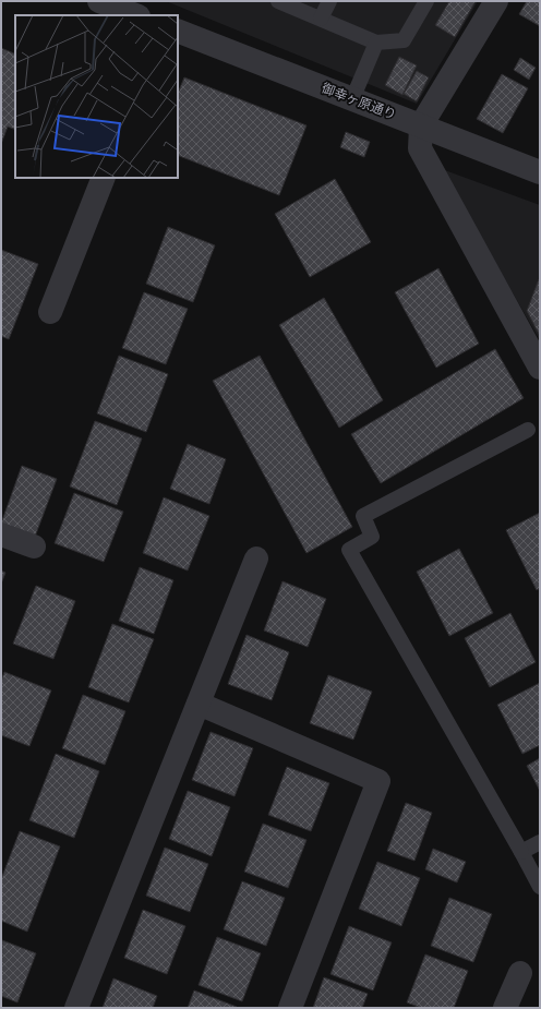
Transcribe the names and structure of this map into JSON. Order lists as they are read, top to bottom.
{
  "streets": {
    "street": ["御幸ヶ原通り"]
  }
}
